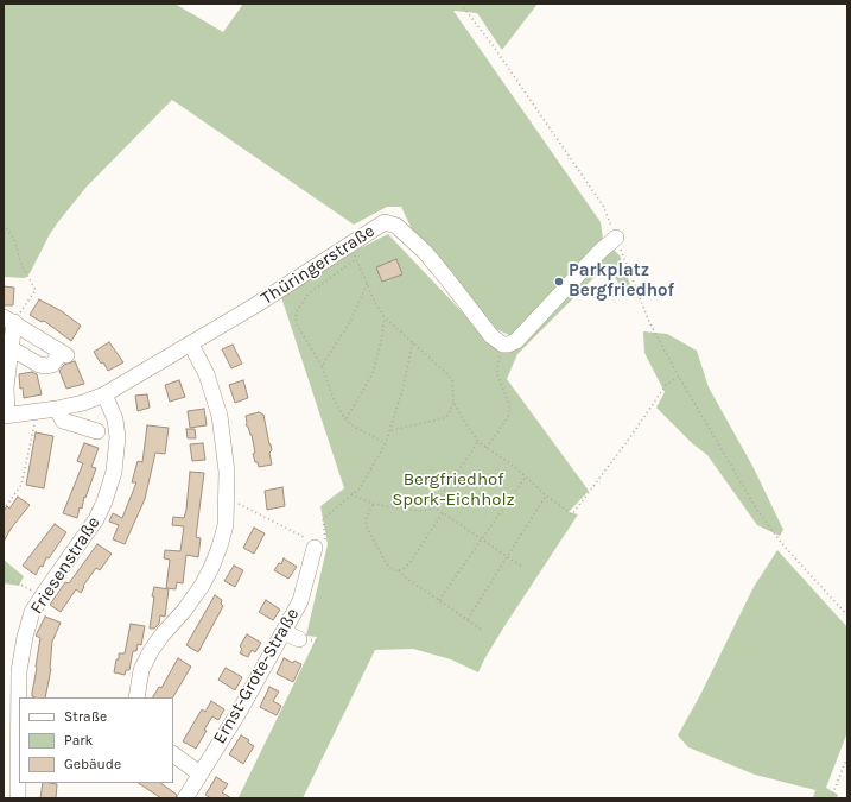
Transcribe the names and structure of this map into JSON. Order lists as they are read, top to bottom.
{
  "streets": {
    "street": ["Thüringerstraße", "Friesenstraße", "Ernst-Grote-Straße"]
  },
  "crossings": [
    ["Thüringerstraße", "Friesenstraße"]
  ],
  "parks": ["Bergfriedhof Spork-Eichholz"],
  "places": ["Parkplatz Bergfriedhof"],
  "legend": ["Straße", "Park", "Gebäude"]
}
